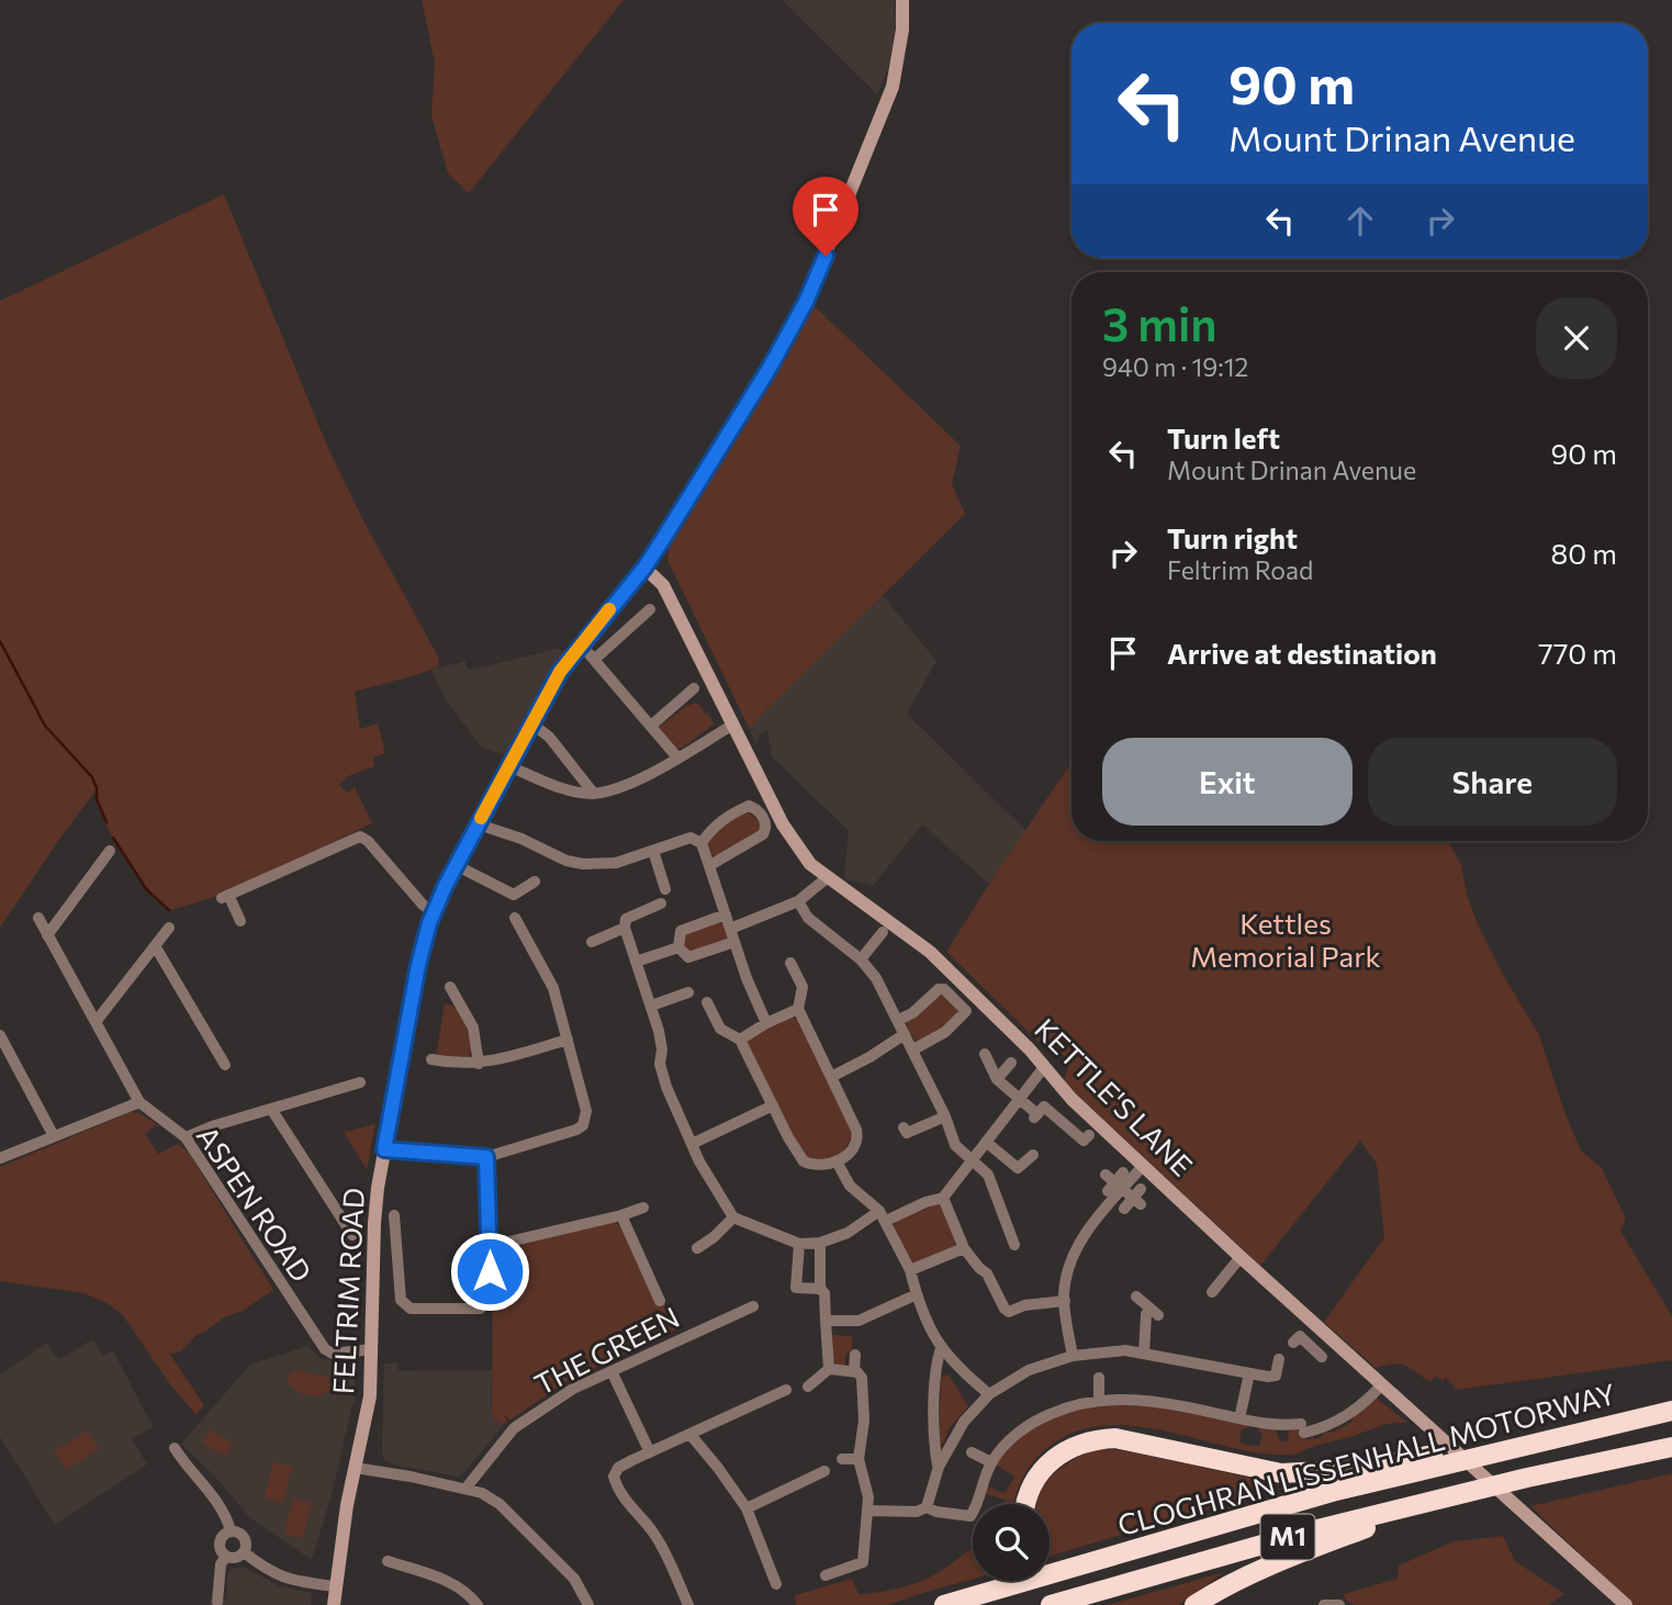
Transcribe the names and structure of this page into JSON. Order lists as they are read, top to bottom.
{
  "streets": {
    "highway": ["CLOGHRAN LISSENHALL MOTORWAY", "M1"],
    "street": [
      "KETTLE'S LANE",
      "ASPEN ROAD",
      "FELTRIM ROAD",
      "THE GREEN"
    ]
  },
  "crossings": [
    ["KETTLE'S LANE", "FELTRIM ROAD"],
    ["ASPEN ROAD", "FELTRIM ROAD"]
  ],
  "parks": ["Kettles Memorial Park"],
  "page": {
    "turn": ["90 m", "Mount Drinan Avenue"],
    "heading": ["3 min", "940 m · 19:12"],
    "list": [
      {
        "name": "Turn left",
        "note": "Mount Drinan Avenue",
        "value": "90 m"
      },
      {
        "name": "Turn right",
        "note": "Feltrim Road",
        "value": "80 m"
      },
      {
        "name": "Arrive at destination",
        "value": "770 m"
      }
    ],
    "buttons": ["Exit", "Share"]
  }
}
